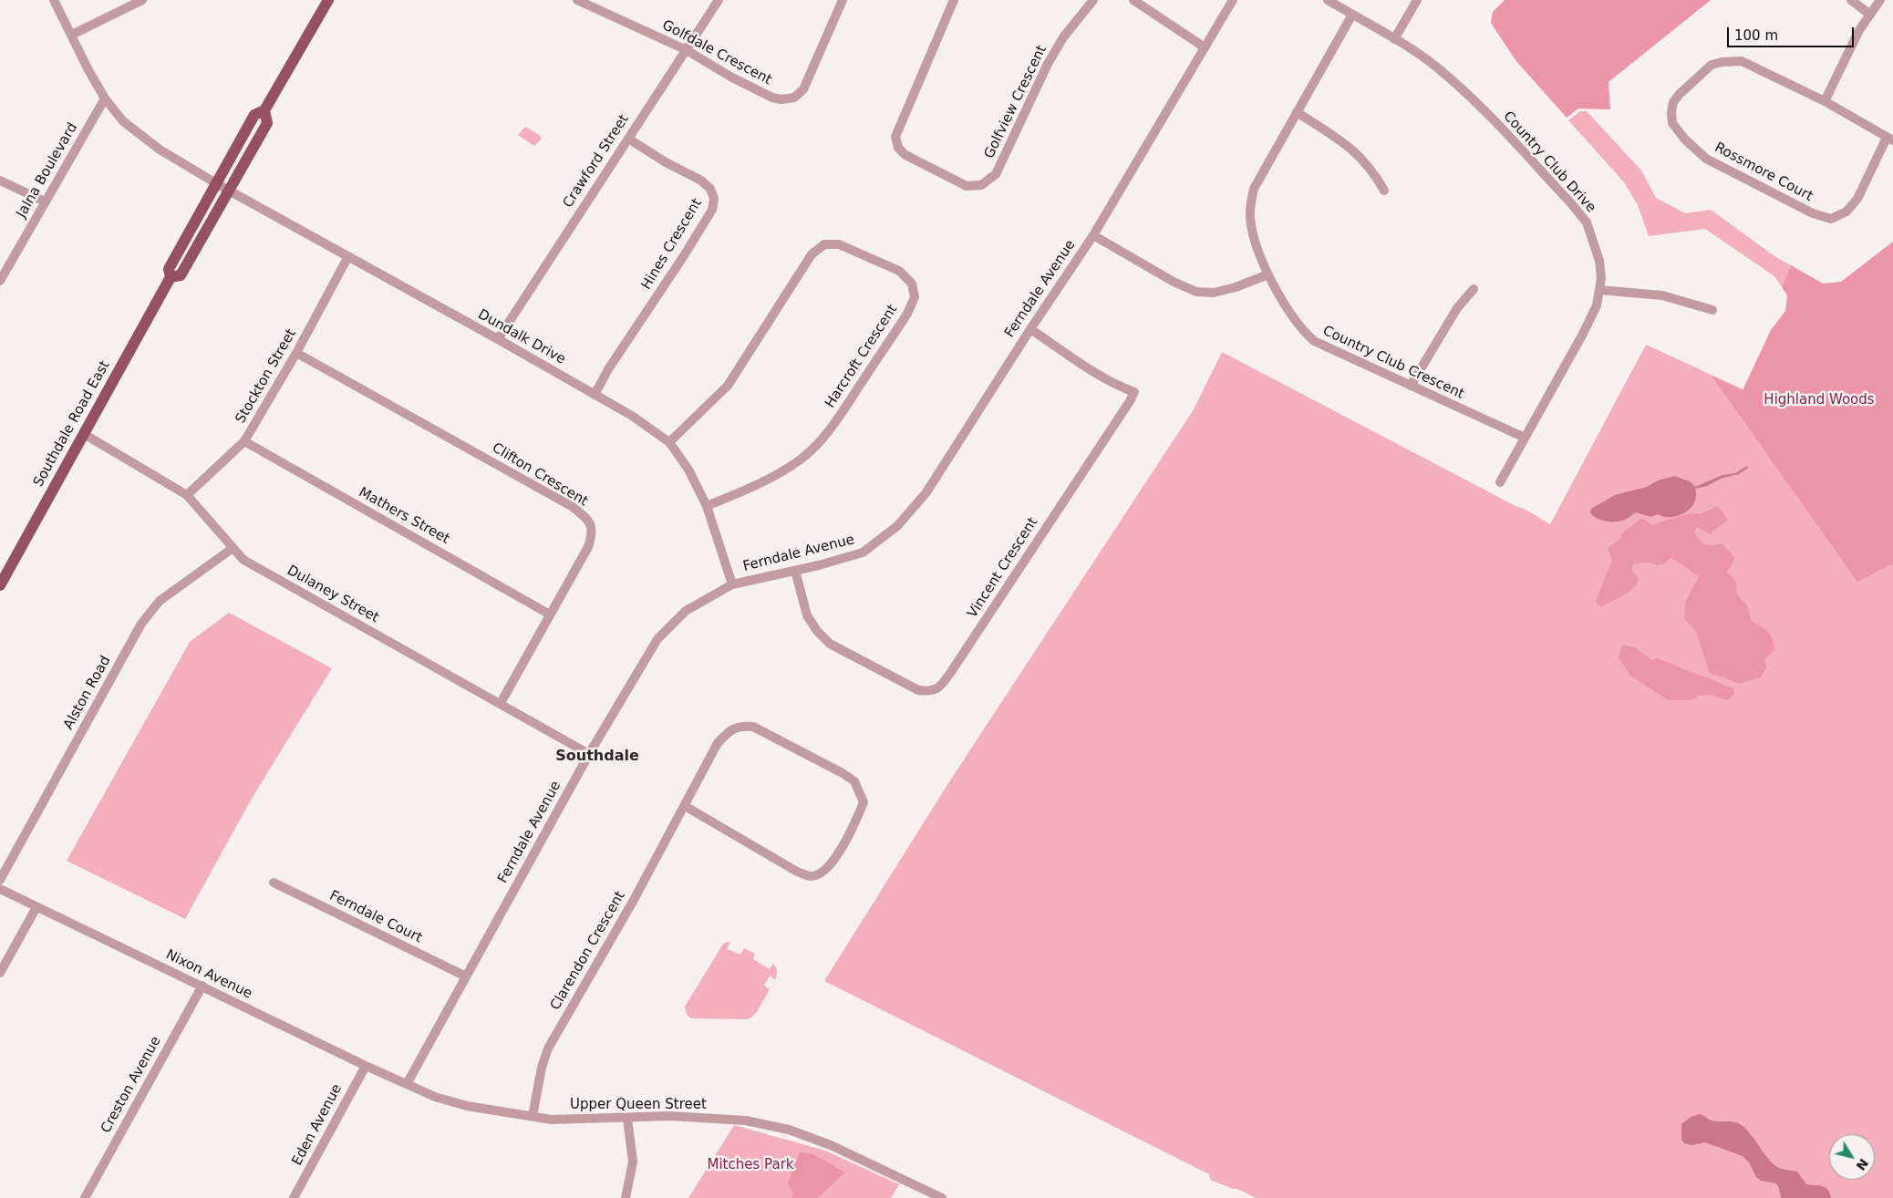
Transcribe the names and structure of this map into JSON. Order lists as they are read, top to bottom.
{
  "streets": {
    "main road": ["Southdale Road East"],
    "street": [
      "Golfdale Crescent",
      "Golfview Crescent",
      "Crawford Street",
      "Country Club Drive",
      "Jalna Boulevard",
      "Rossmore Court",
      "Hines Crescent",
      "Ferndale Avenue",
      "Dundalk Drive",
      "Harcroft Crescent",
      "Country Club Crescent",
      "Stockton Street",
      "Clifton Crescent",
      "Mathers Street",
      "Vincent Crescent",
      "Dulaney Street",
      "Alston Road",
      "Ferndale Court",
      "Clarendon Crescent",
      "Nixon Avenue",
      "Creston Avenue",
      "Upper Queen Street",
      "Eden Avenue"
    ]
  },
  "crossings": [
    ["Golfdale Crescent", "Crawford Street"],
    ["Crawford Street", "Hines Crescent"],
    ["Crawford Street", "Dundalk Drive"],
    ["Country Club Drive", "Country Club Crescent"],
    ["Hines Crescent", "Dundalk Drive"],
    ["Ferndale Avenue", "Dundalk Drive"],
    ["Ferndale Avenue", "Vincent Crescent"],
    ["Ferndale Avenue", "Dulaney Street"],
    ["Ferndale Avenue", "Ferndale Court"],
    ["Ferndale Avenue", "Nixon Avenue"],
    ["Ferndale Avenue", "Upper Queen Street"],
    ["Dundalk Drive", "Harcroft Crescent"],
    ["Dundalk Drive", "Stockton Street"],
    ["Dundalk Drive", "Southdale Road East"],
    ["Stockton Street", "Clifton Crescent"],
    ["Stockton Street", "Mathers Street"],
    ["Stockton Street", "Dulaney Street"],
    ["Southdale Road East", "Dulaney Street"],
    ["Clifton Crescent", "Mathers Street"],
    ["Clifton Crescent", "Dulaney Street"],
    ["Dulaney Street", "Alston Road"],
    ["Clarendon Crescent", "Upper Queen Street"],
    ["Nixon Avenue", "Creston Avenue"],
    ["Nixon Avenue", "Upper Queen Street"],
    ["Nixon Avenue", "Eden Avenue"]
  ],
  "districts": ["Southdale"],
  "parks": ["Highland Woods", "Mitches Park"],
  "scale_bar": "100 m",
  "north": "bottom right"
}
